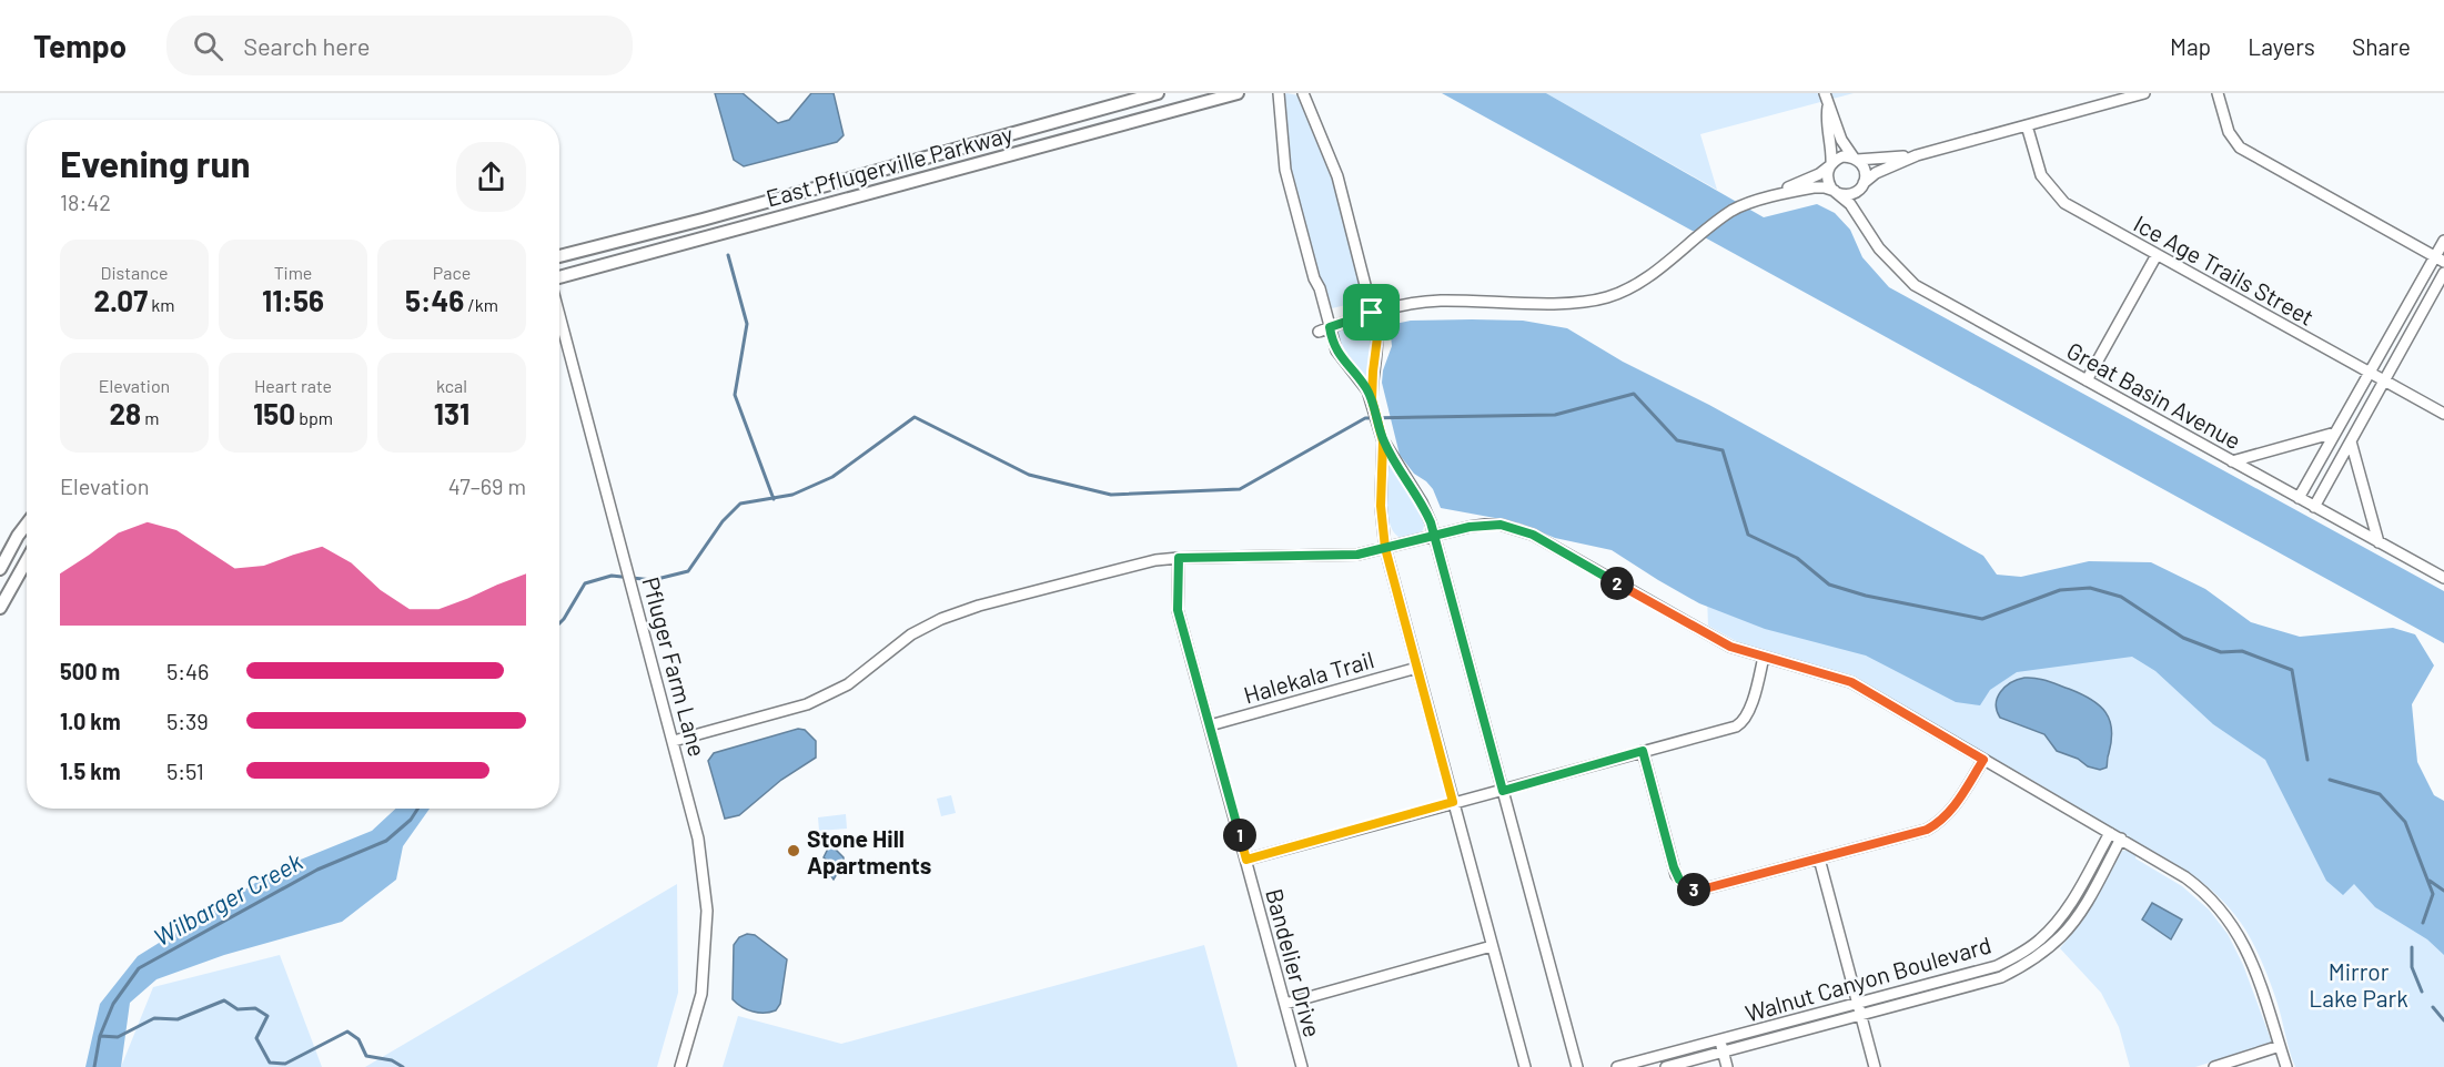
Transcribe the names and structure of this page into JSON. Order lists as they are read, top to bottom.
{
  "streets": {
    "main road": ["East Pflugerville Parkway"],
    "street": [
      "Ice Age Trails Street",
      "Great Basin Avenue",
      "Pfluger Farm Lane",
      "Halekala Trail",
      "Bandelier Drive",
      "Walnut Canyon Boulevard"
    ]
  },
  "crossings": [
    ["Halekala Trail", "Bandelier Drive"]
  ],
  "water": ["Wilbarger Creek"],
  "parks": ["Mirror Lake Park"],
  "places": ["Stone Hill Apartments"],
  "page": {
    "header": "Tempo",
    "search": "Search here",
    "nav": ["Map", "Layers", "Share"],
    "heading": ["Evening run", "18:42"],
    "stats": [
      ["Distance", "2.07 km"],
      ["Time", "11:56"],
      ["Pace", "5:46 /km"],
      ["Elevation", "28 m"],
      ["Heart rate", "150 bpm"],
      ["kcal", "131"]
    ],
    "chart": ["Elevation", "47–69 m"],
    "pins": ["2", "1", "3"],
    "list": [
      {
        "name": "500 m",
        "note": "5:46"
      },
      {
        "name": "1.0 km",
        "note": "5:39"
      },
      {
        "name": "1.5 km",
        "note": "5:51"
      }
    ]
  }
}
